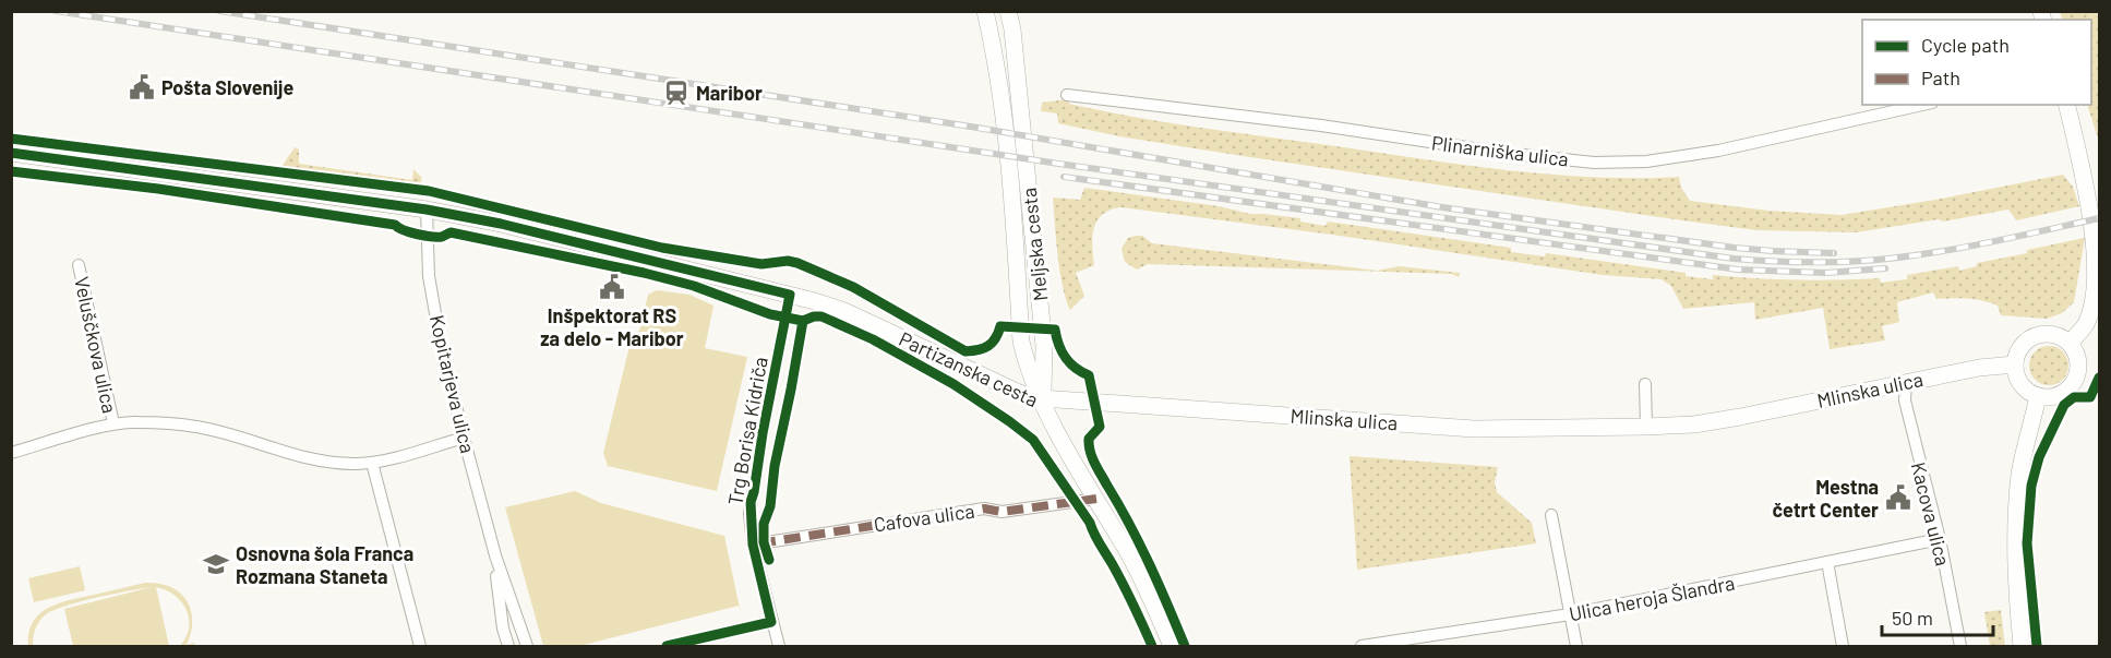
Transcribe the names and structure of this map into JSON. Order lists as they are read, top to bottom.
{
  "streets": {
    "street": [
      "Plinarniška ulica",
      "Meljska cesta",
      "Veluščkova ulica",
      "Partizanska cesta",
      "Kopitarjeva ulica",
      "Mlinska ulica",
      "Trg Borisa Kidriča",
      "Kacova ulica",
      "Cafova ulica",
      "Ulica heroja Šlandra"
    ]
  },
  "crossings": [
    ["Meljska cesta", "Partizanska cesta"],
    ["Meljska cesta", "Mlinska ulica"],
    ["Partizanska cesta", "Kopitarjeva ulica"],
    ["Partizanska cesta", "Mlinska ulica"],
    ["Partizanska cesta", "Trg Borisa Kidriča"],
    ["Partizanska cesta", "Cafova ulica"],
    ["Mlinska ulica", "Kacova ulica"],
    ["Trg Borisa Kidriča", "Cafova ulica"],
    ["Kacova ulica", "Ulica heroja Šlandra"]
  ],
  "places": {
    "public building": ["Pošta Slovenije", "Inšpektorat RS za delo - Maribor", "Mestna četrt Center"],
    "station": ["Maribor"],
    "school or university": ["Osnovna šola Franca Rozmana Staneta"]
  },
  "legend": ["Cycle path", "Path"],
  "scale_bar": "50 m"
}
